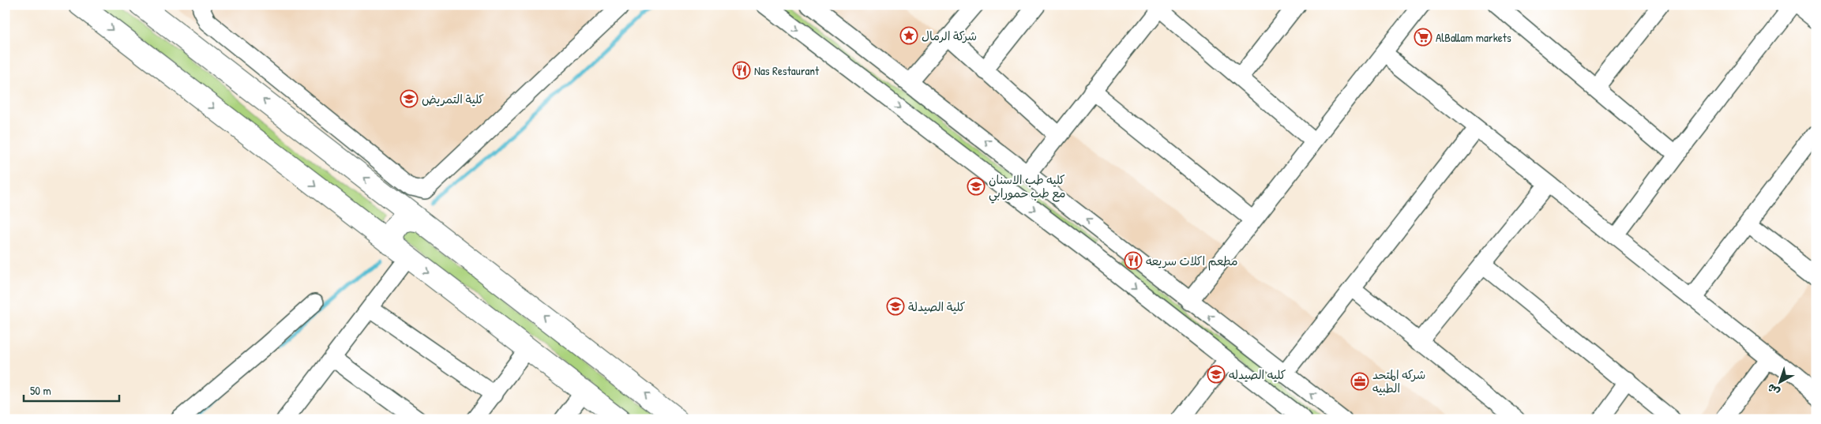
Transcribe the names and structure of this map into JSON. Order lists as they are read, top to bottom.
{
  "places": {
    "place": ["شركة الرمال"],
    "supermarket": ["AlBallam markets"],
    "restaurant": ["Nas Restaurant", "مطعم اكلات سريعه"],
    "school or university": [
      "كلية التمريض",
      "كليه طب الاسنان مع طب حمورابي",
      "كلية الصيدلة",
      "كليه الصيدله"
    ],
    "office": ["شركه المتحد الطبيه"]
  },
  "scale_bar": "50 m",
  "north": "bottom left"
}
